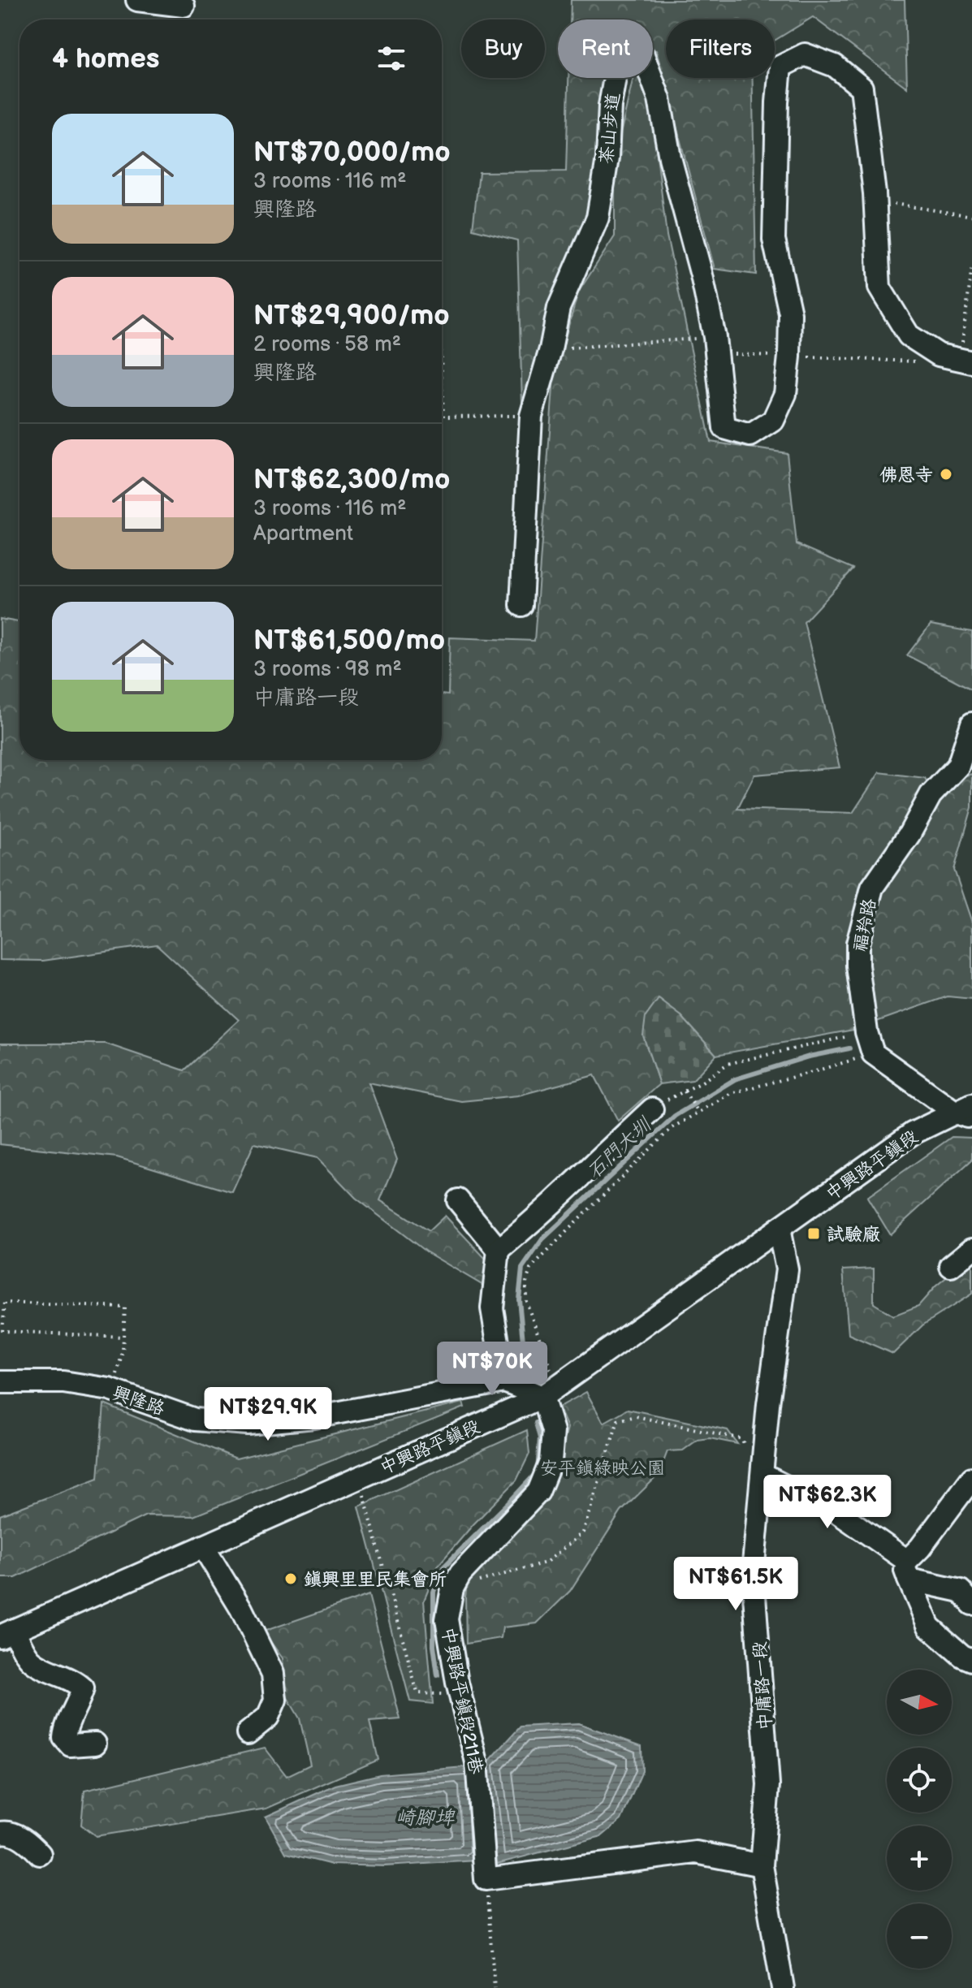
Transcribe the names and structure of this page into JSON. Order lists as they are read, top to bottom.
{
  "streets": {
    "street": [
      "茶山步道",
      "福羚路",
      "中興路平鎮段",
      "興隆路",
      "中庸路一段",
      "中興路平鎮段211巷"
    ]
  },
  "crossings": [
    ["中興路平鎮段", "中庸路一段"],
    ["中興路平鎮段", "中興路平鎮段211巷"]
  ],
  "water": ["石門大圳", "崎腳埤"],
  "parks": ["安平鎮綠映公園"],
  "places": {
    "other": ["佛恩寺", "鎮興里里民集會所"],
    "transit": ["試驗廠"]
  },
  "north": "right",
  "page": {
    "chip": ["Buy", "Rent", "Filters"],
    "heading": "4 homes",
    "list": [
      {
        "name": "NT$70,000/mo",
        "note": "3 rooms · 116 m² · 興隆路"
      },
      {
        "name": "NT$29,900/mo",
        "note": "2 rooms · 58 m² · 興隆路"
      },
      {
        "name": "NT$62,300/mo",
        "note": "3 rooms · 116 m² · Apartment"
      },
      {
        "name": "NT$61,500/mo",
        "note": "3 rooms · 98 m² · 中庸路一段"
      }
    ],
    "price": [
      "NT$70K",
      "NT$29.9K",
      "NT$62.3K",
      "NT$61.5K"
    ],
    "map_buttons": ["+", "−"]
  }
}
